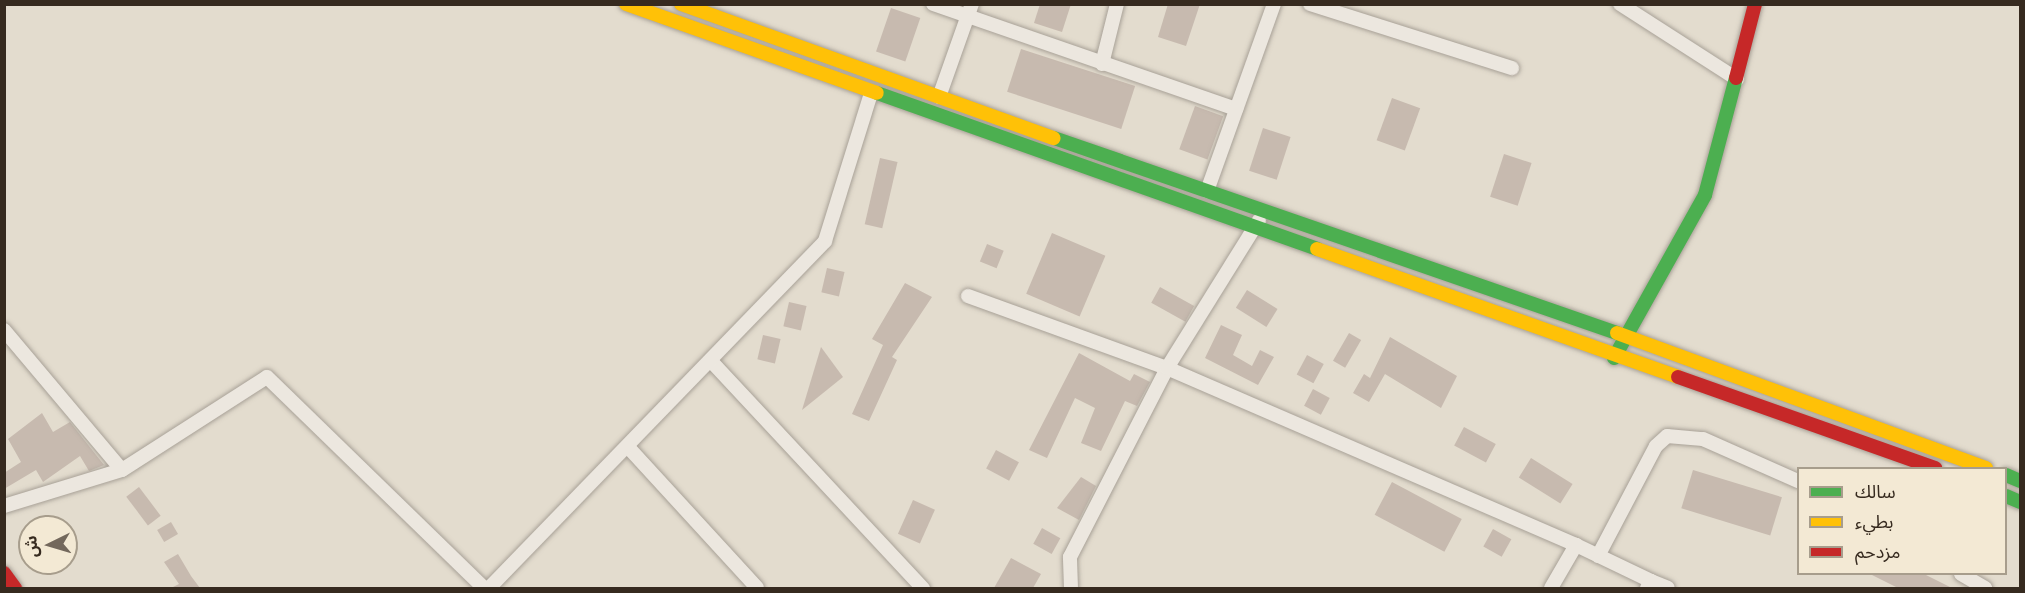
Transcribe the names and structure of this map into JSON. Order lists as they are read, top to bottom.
{
  "legend": ["سالك", "بطيء", "مزدحم"],
  "north": "left"
}
